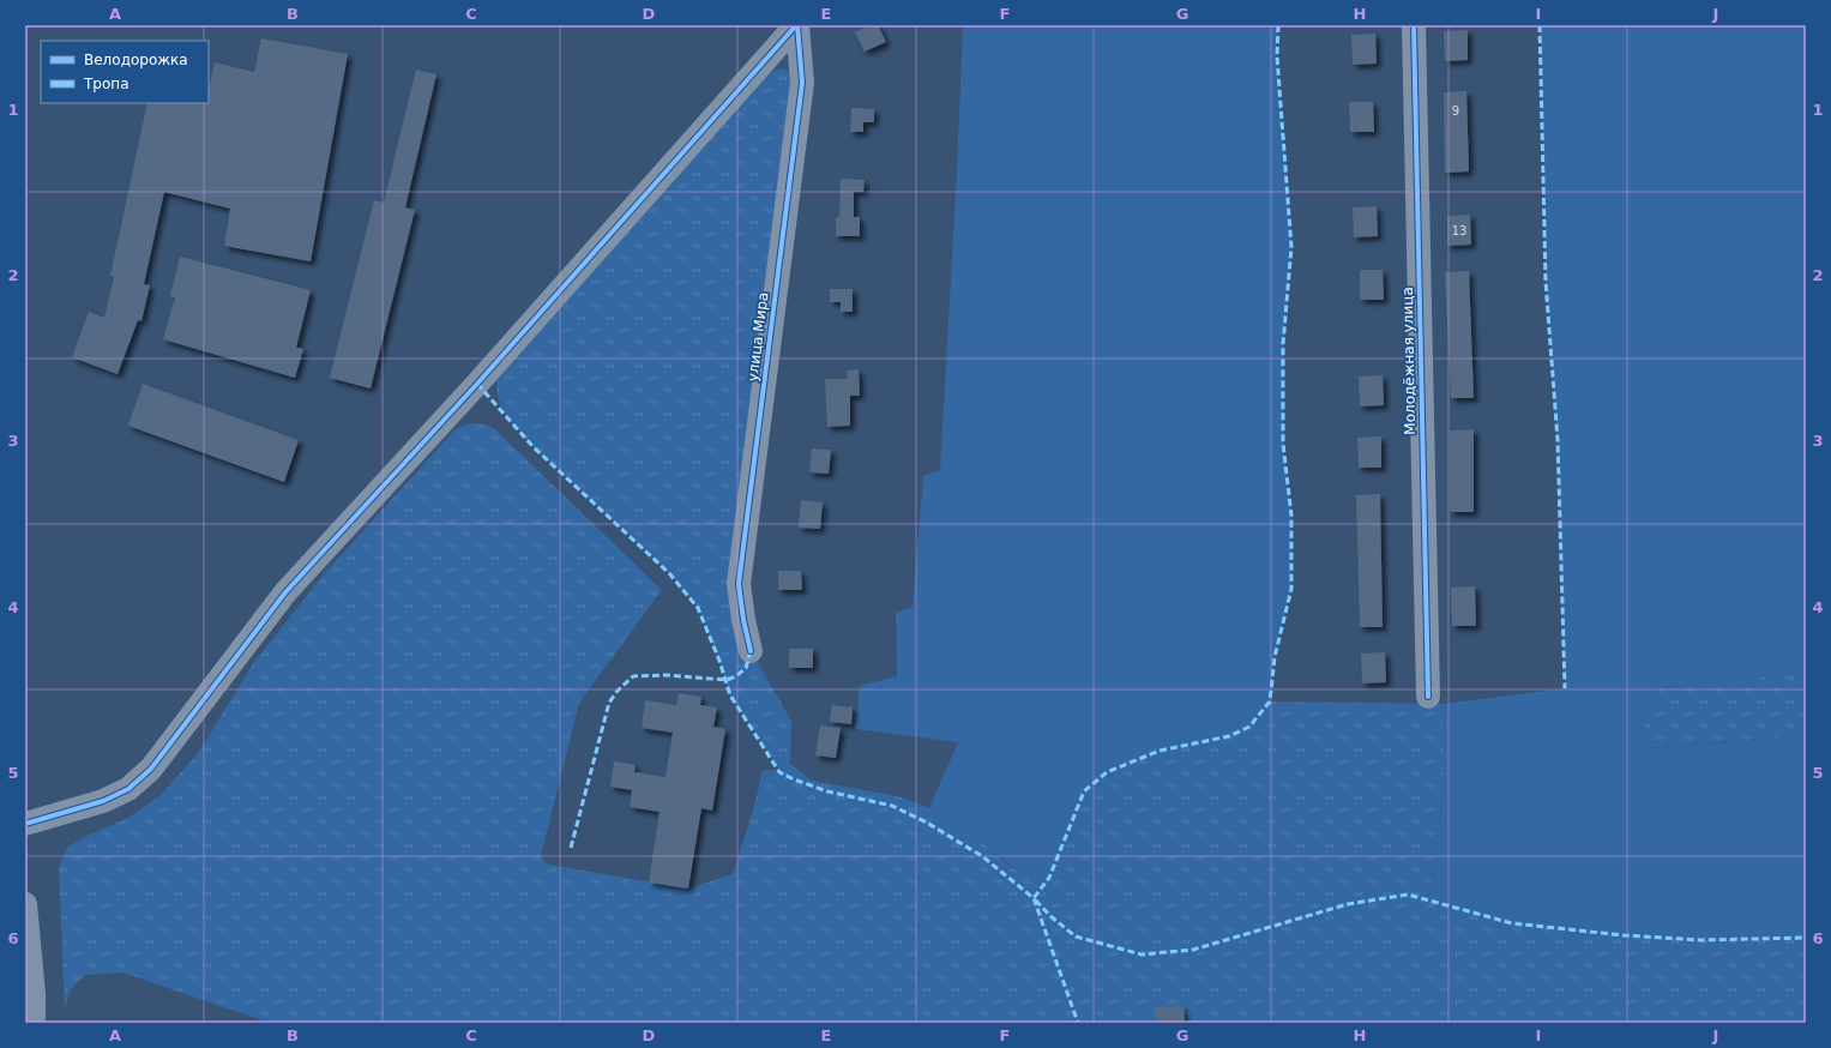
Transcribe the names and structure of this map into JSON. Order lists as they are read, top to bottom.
{
  "streets": {
    "street": ["улица Мира", "Молодёжная улица"]
  },
  "house_numbers": ["9", "13"],
  "legend": ["Велодорожка", "Тропа"],
  "grid": {
    "columns": [
      "A",
      "B",
      "C",
      "D",
      "E",
      "F",
      "G",
      "H",
      "I",
      "J"
    ],
    "rows": [
      "1",
      "2",
      "3",
      "4",
      "5",
      "6"
    ]
  }
}
